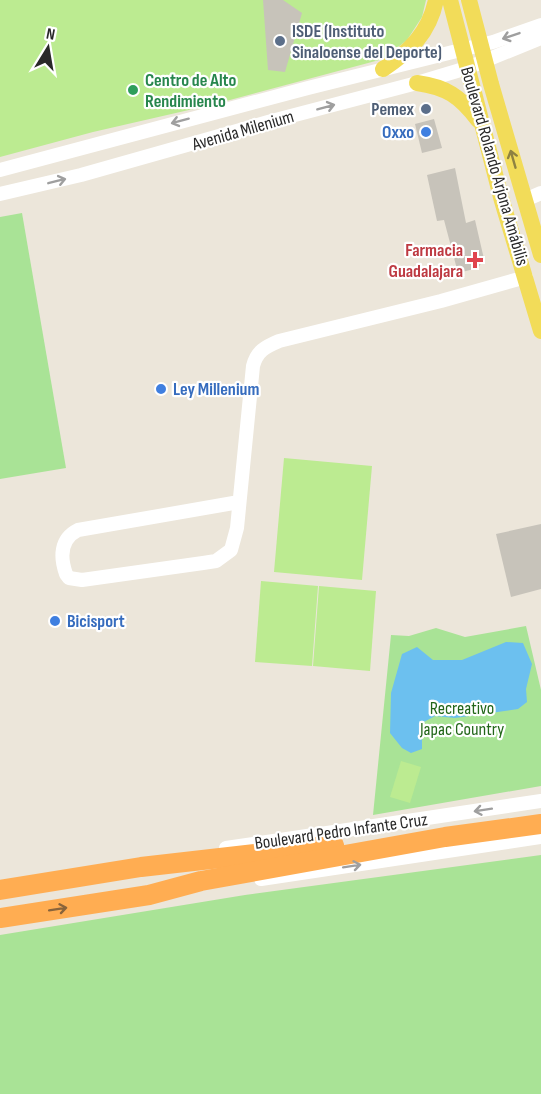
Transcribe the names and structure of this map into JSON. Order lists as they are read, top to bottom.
{
  "streets": {
    "highway": ["Boulevard Pedro Infante Cruz"],
    "main road": ["Boulevard Rolando Arjona Amábilis"],
    "street": ["Avenida Milenium"]
  },
  "crossings": [
    ["Avenida Milenium", "Boulevard Rolando Arjona Amábilis"]
  ],
  "parks": ["Recreativo Japac Country"],
  "places": {
    "other": [
      "ISDE (Instituto Sinaloense del Deporte)",
      "Centro de Alto Rendimiento",
      "Pemex",
      "Oxxo",
      "Ley Millenium",
      "Bicisport"
    ],
    "health": ["Farmacia Guadalajara"]
  },
  "north": "top"
}
